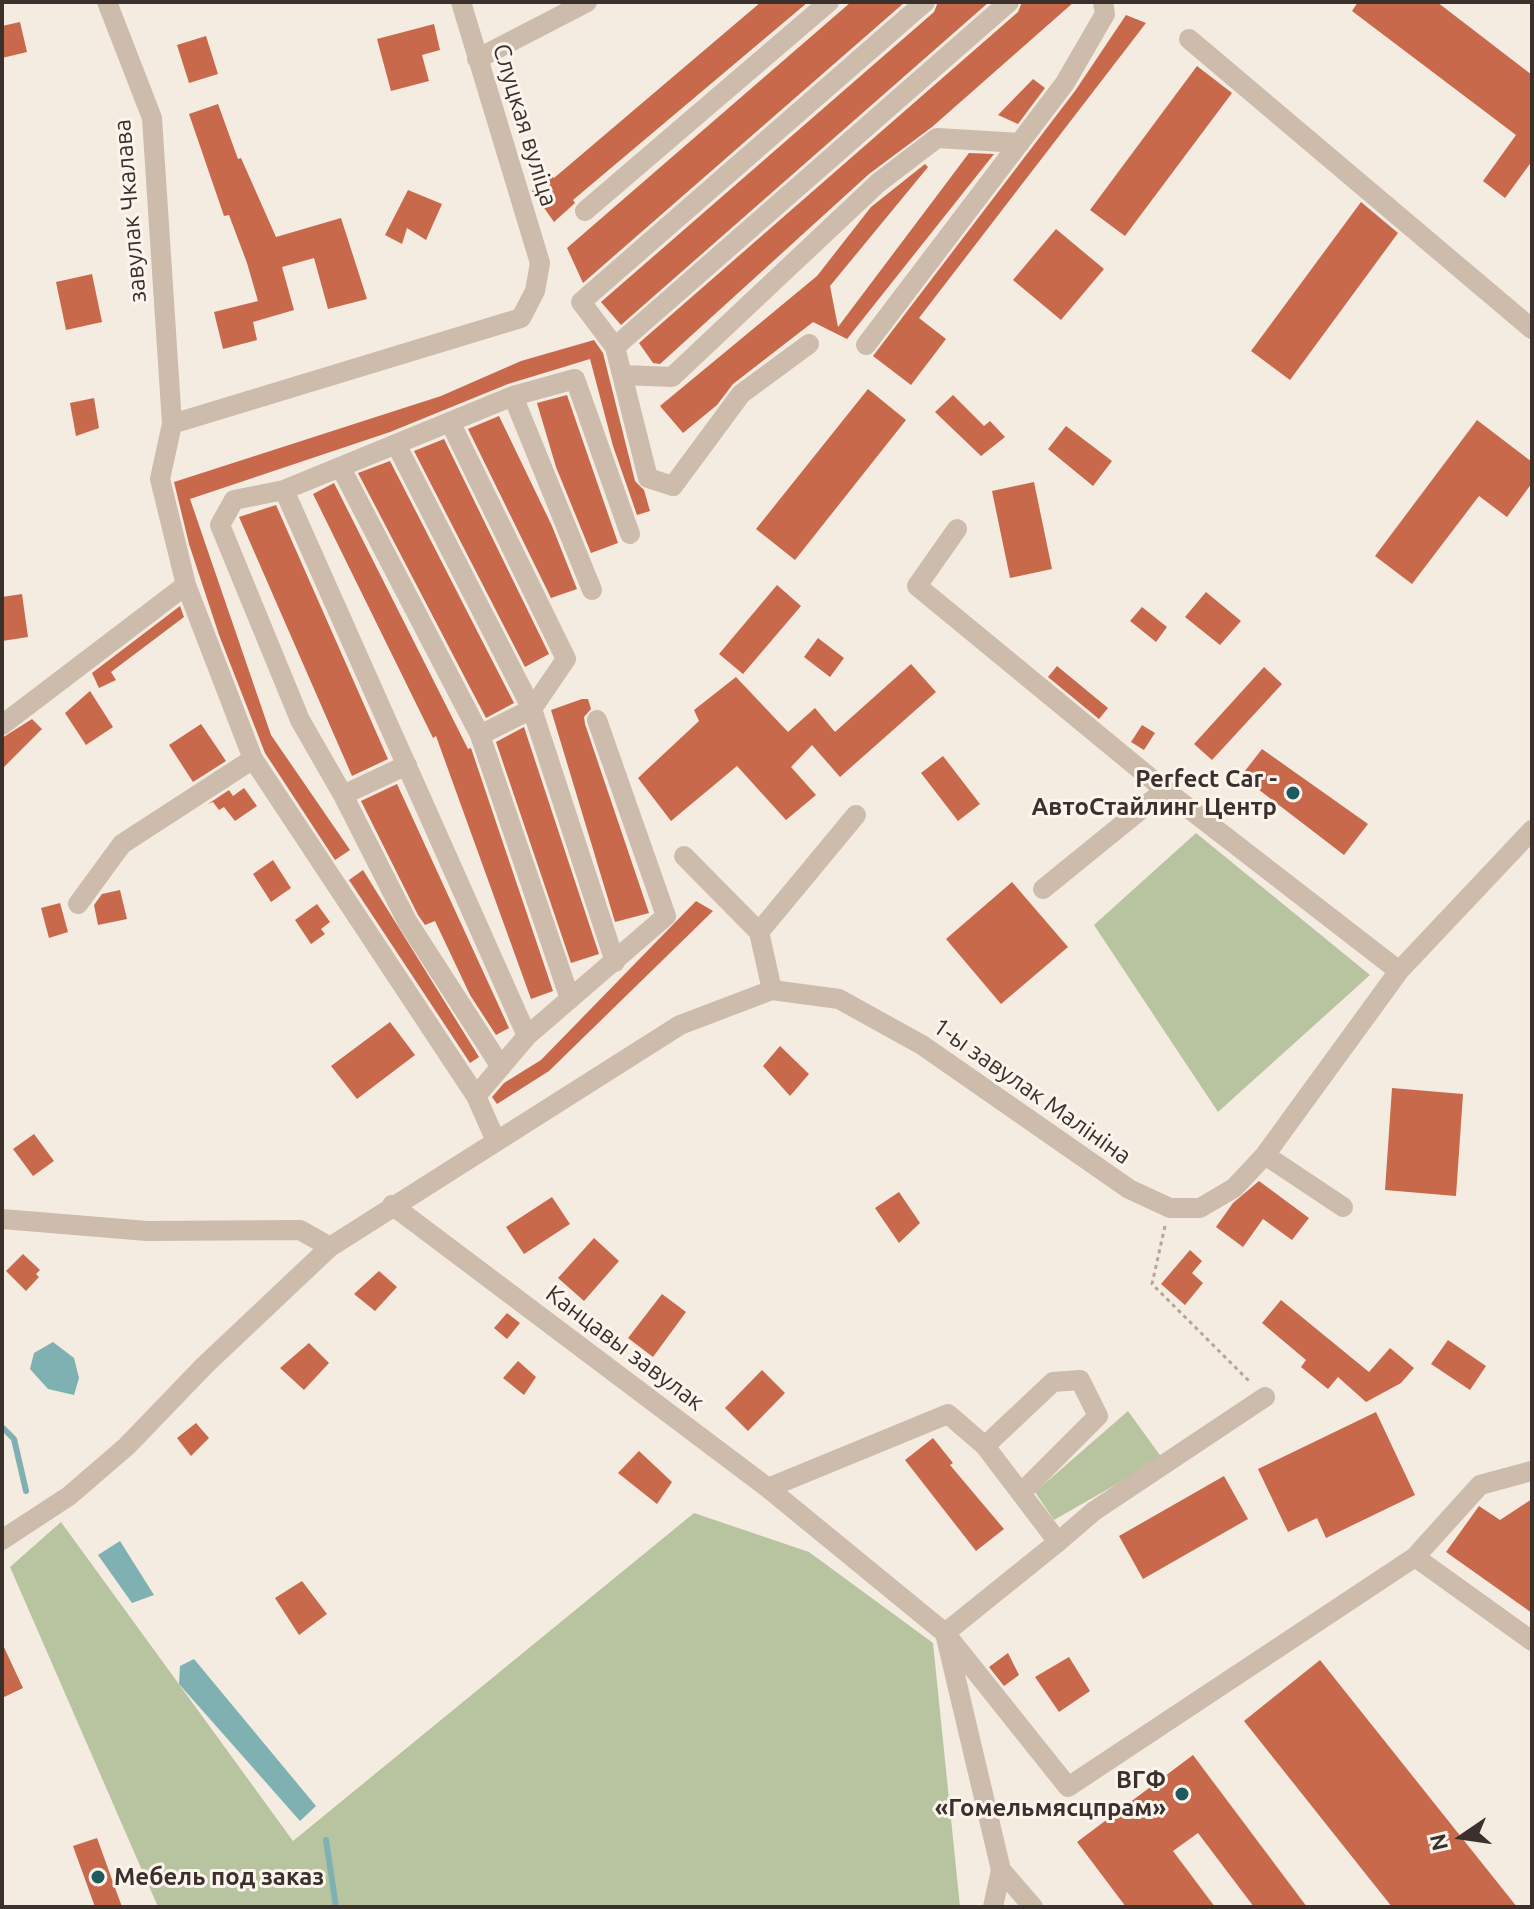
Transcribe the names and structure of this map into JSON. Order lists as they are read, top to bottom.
{
  "streets": {
    "street": [
      "Слуцкая вуліца",
      "завулак Чкалава",
      "1-ы завулак Малініна",
      "Канцавы завулак"
    ]
  },
  "crossings": [
    ["Слуцкая вуліца", "завулак Чкалава"],
    ["завулак Чкалава", "1-ы завулак Малініна"],
    ["1-ы завулак Малініна", "Канцавы завулак"]
  ],
  "places": ["Perfect Car - АвтоСтайлинг Центр", "ВГФ «Гомельмясцпрам»", "Мебель под заказ"],
  "north": "left"
}
